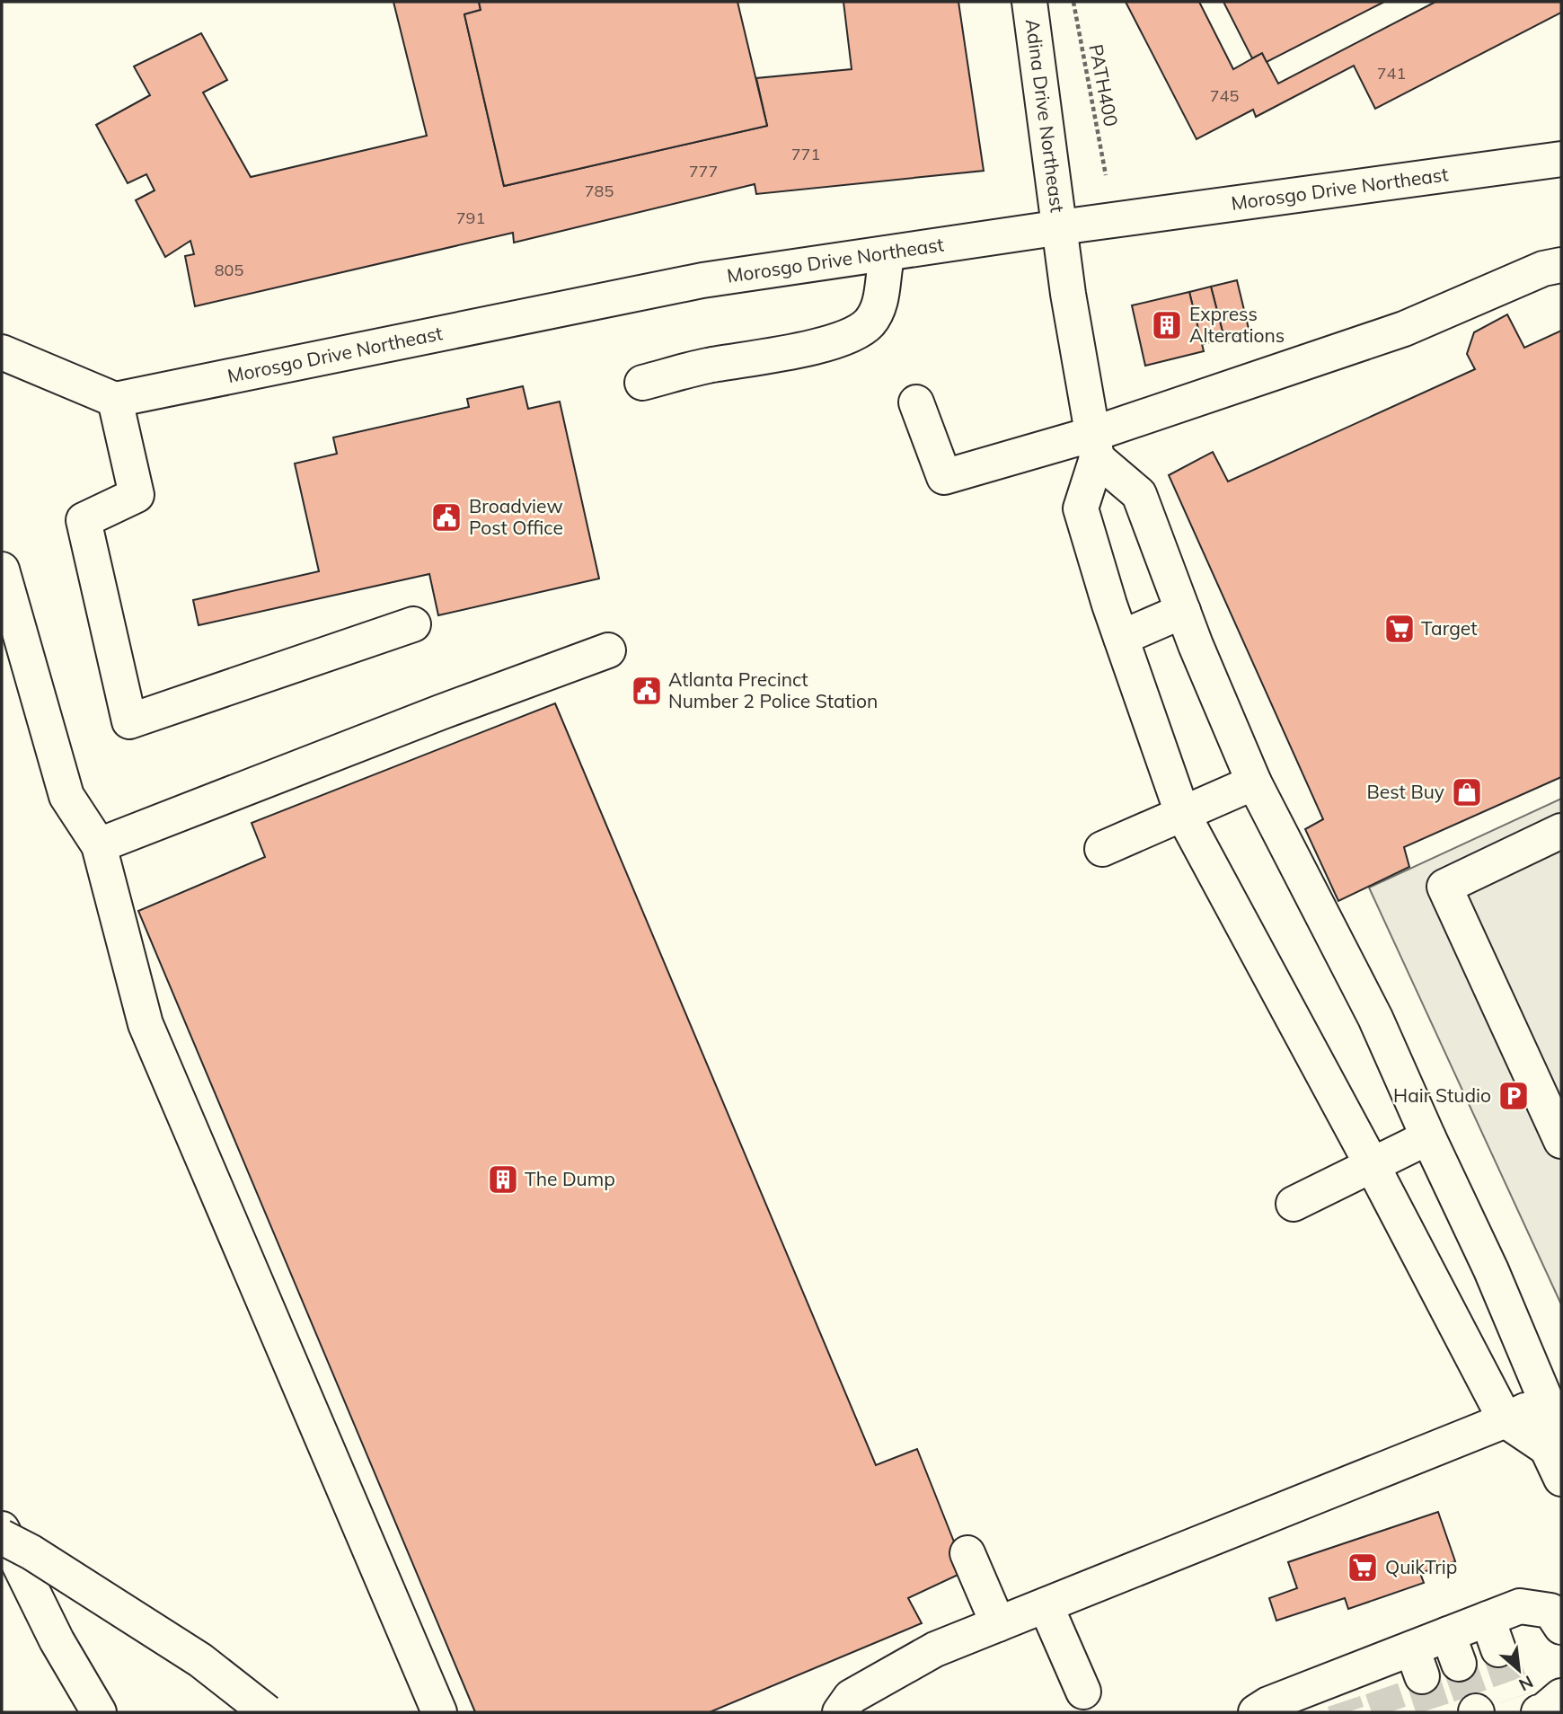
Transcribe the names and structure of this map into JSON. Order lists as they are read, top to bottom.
{
  "streets": {
    "main road": ["Adina Drive Northeast", "Morosgo Drive Northeast"],
    "path": ["PATH400"]
  },
  "crossings": [
    ["Adina Drive Northeast", "Morosgo Drive Northeast"]
  ],
  "places": {
    "building": ["Express Alterations", "The Dump"],
    "public building": ["Broadview Post Office", "Atlanta Precinct Number 2 Police Station"],
    "supermarket": ["Target", "QuikTrip"],
    "shop": ["Best Buy"],
    "parking": ["Hair Studio"]
  },
  "house_numbers": [
    "741",
    "745",
    "771",
    "777",
    "785",
    "791",
    "805"
  ],
  "north": "bottom right"
}
